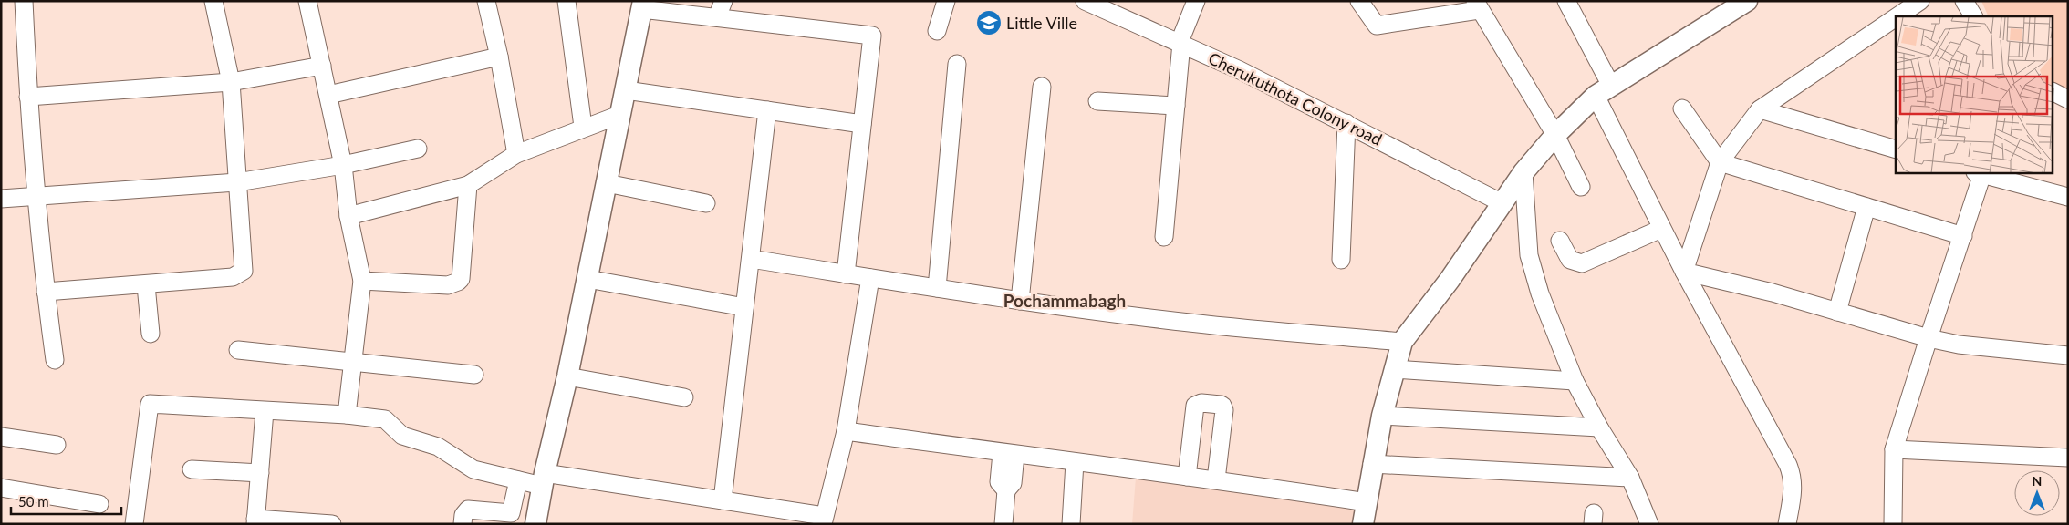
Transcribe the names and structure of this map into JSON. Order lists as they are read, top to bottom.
{
  "streets": {
    "street": ["Cherukuthota Colony road"]
  },
  "districts": ["Pochammabagh"],
  "places": {
    "school or university": ["Little Ville"]
  },
  "scale_bar": "50 m",
  "north": "top"
}
